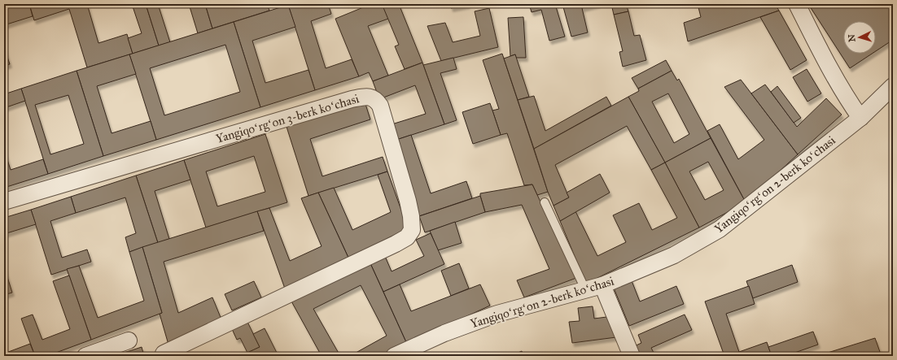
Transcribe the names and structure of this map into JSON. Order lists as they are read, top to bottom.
{
  "streets": {
    "street": ["Yangiqoʻrgʻon 3-berk koʻchasi", "Yangiqoʻrgʻon 2-berk koʻchasi"]
  },
  "north": "left"
}
